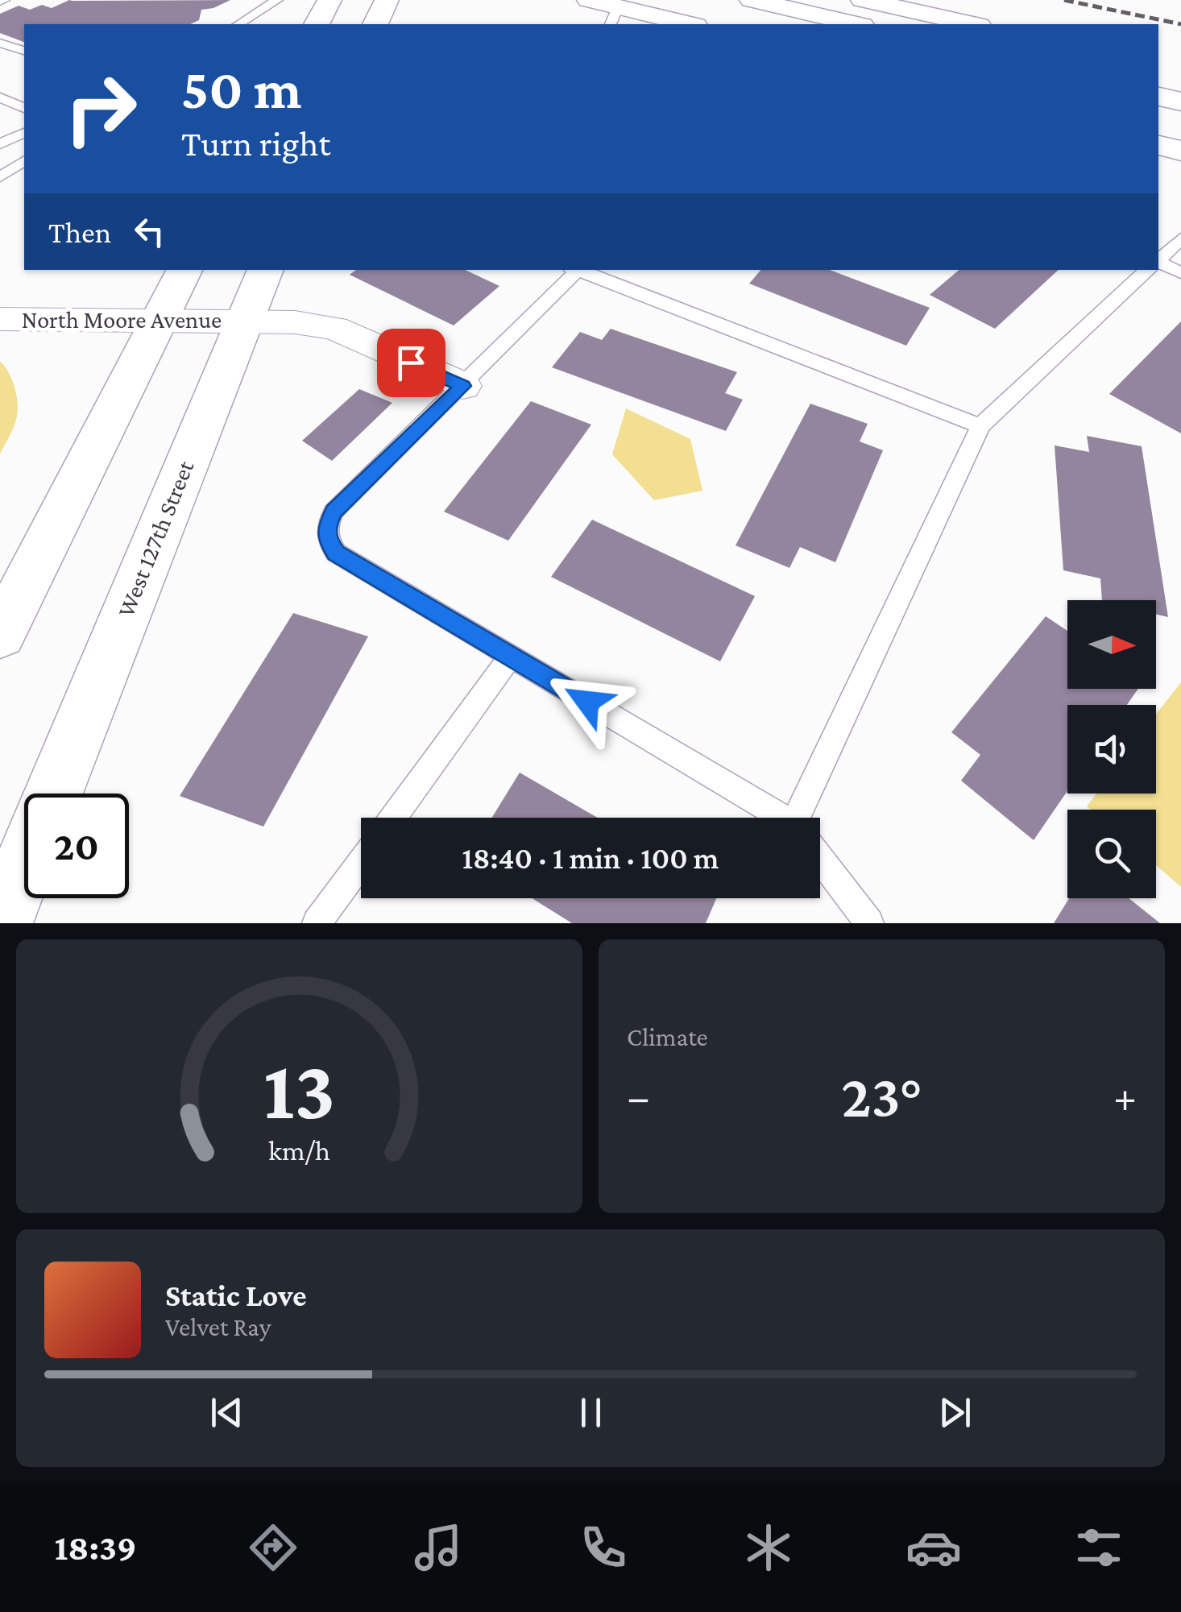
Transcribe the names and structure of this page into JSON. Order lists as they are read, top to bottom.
{
  "streets": {
    "main road": ["West 127th Street"],
    "street": ["North Moore Avenue"]
  },
  "crossings": [
    ["North Moore Avenue", "West 127th Street"]
  ],
  "north": "right",
  "page": {
    "turn": ["50 m", "Turn right"],
    "then": "Then",
    "limit": "20",
    "trip": "18:40 · 1 min · 100 m",
    "tile": "Climate",
    "heat": ["−", "23°", "+"],
    "song": ["Static Love", "Velvet Ray"],
    "tabs": "18:39",
    "gauge": ["13", "km/h"]
  }
}
